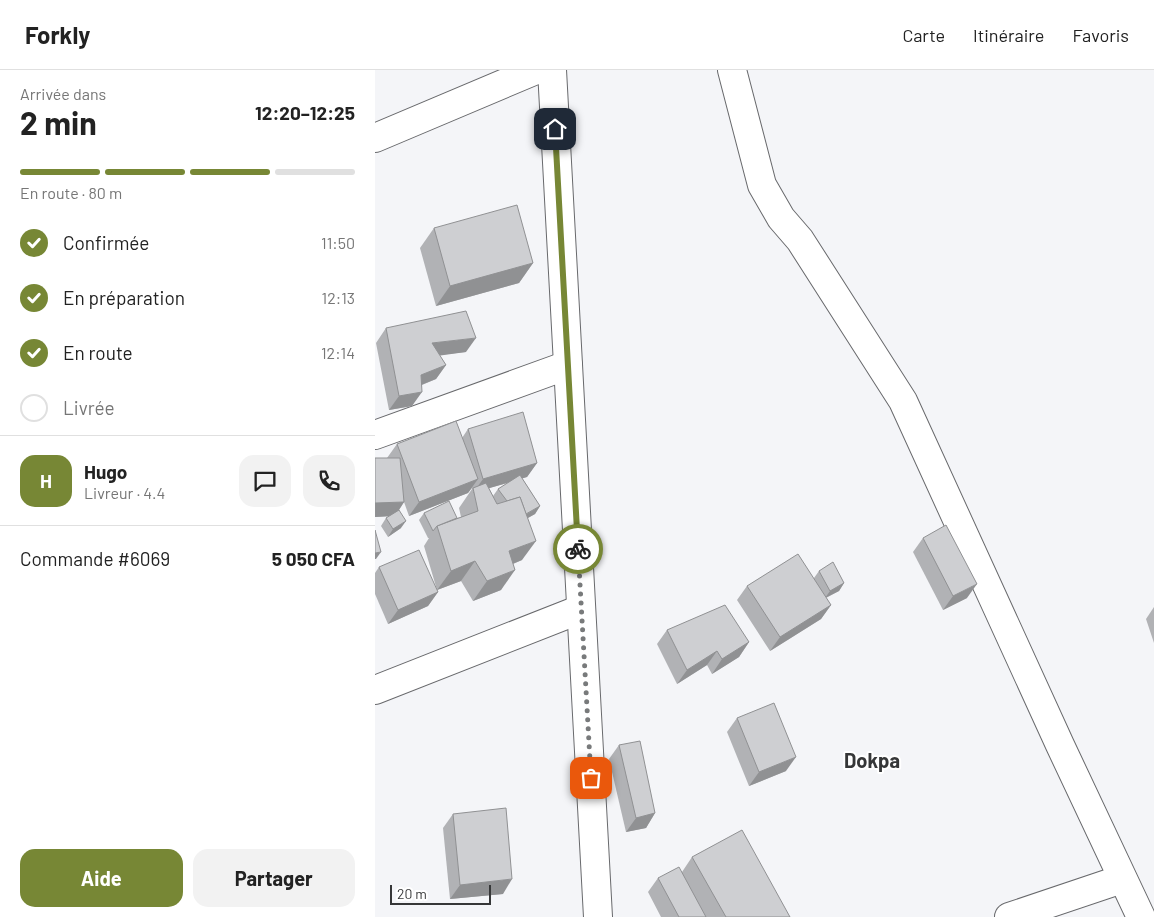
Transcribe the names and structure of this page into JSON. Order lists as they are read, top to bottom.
{
  "districts": ["Dokpa"],
  "scale_bar": "20 m",
  "page": {
    "header": "Forkly",
    "nav": ["Carte", "Itinéraire", "Favoris"],
    "heading": ["2 min", "Arrivée dans", "12:20–12:25"],
    "panel": [
      "Hugo",
      "Livreur · 4.4",
      "Commande #6069",
      "5 050 CFA"
    ],
    "bar": "En route · 80 m",
    "list": [
      ["Confirmée", "11:50"],
      ["En préparation", "12:13"],
      ["En route", "12:14"],
      "Livrée"
    ],
    "round": "H",
    "buttons": ["Aide", "Partager"],
    "scale": "20 m"
  }
}
